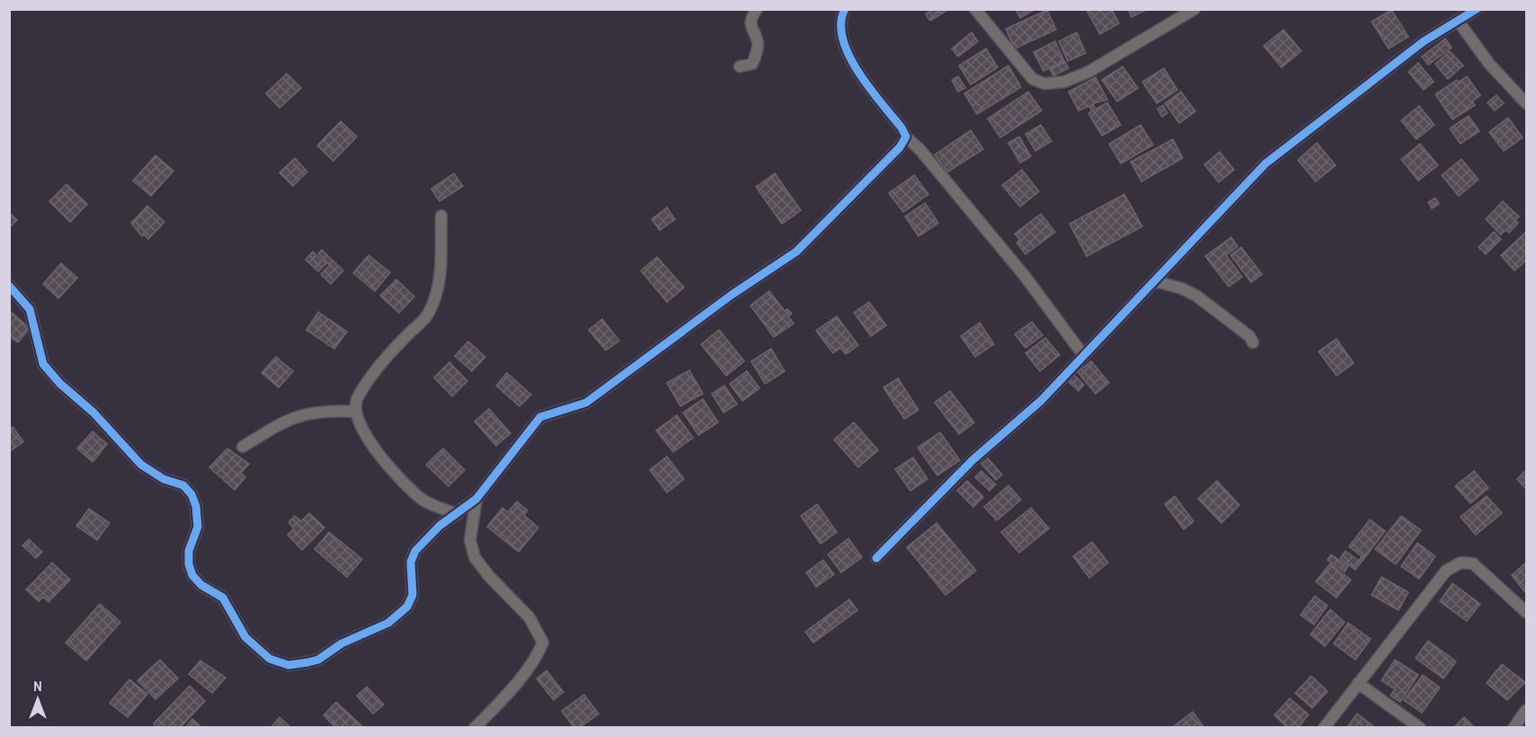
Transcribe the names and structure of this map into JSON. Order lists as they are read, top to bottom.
{
  "north": "top"
}
